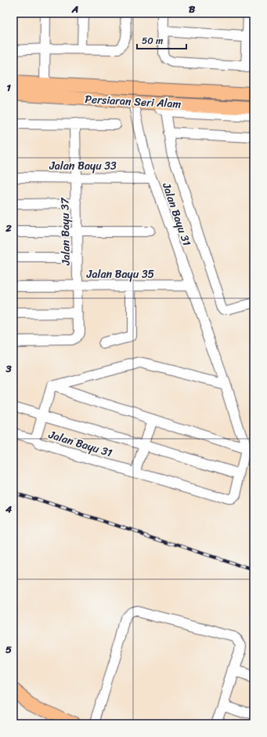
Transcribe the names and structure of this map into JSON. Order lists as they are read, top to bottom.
{
  "streets": {
    "main road": ["Persiaran Seri Alam"],
    "street": [
      "Jalan Bayu 33",
      "Jalan Bayu 31",
      "Jalan Bayu 37",
      "Jalan Bayu 35"
    ]
  },
  "crossings": [
    ["Persiaran Seri Alam", "Jalan Bayu 31"],
    ["Jalan Bayu 33", "Jalan Bayu 31"],
    ["Jalan Bayu 33", "Jalan Bayu 37"],
    ["Jalan Bayu 31", "Jalan Bayu 35"],
    ["Jalan Bayu 37", "Jalan Bayu 35"]
  ],
  "scale_bar": "50 m",
  "grid": {
    "columns": ["A", "B"],
    "rows": [
      "1",
      "2",
      "3",
      "4",
      "5"
    ]
  }
}
